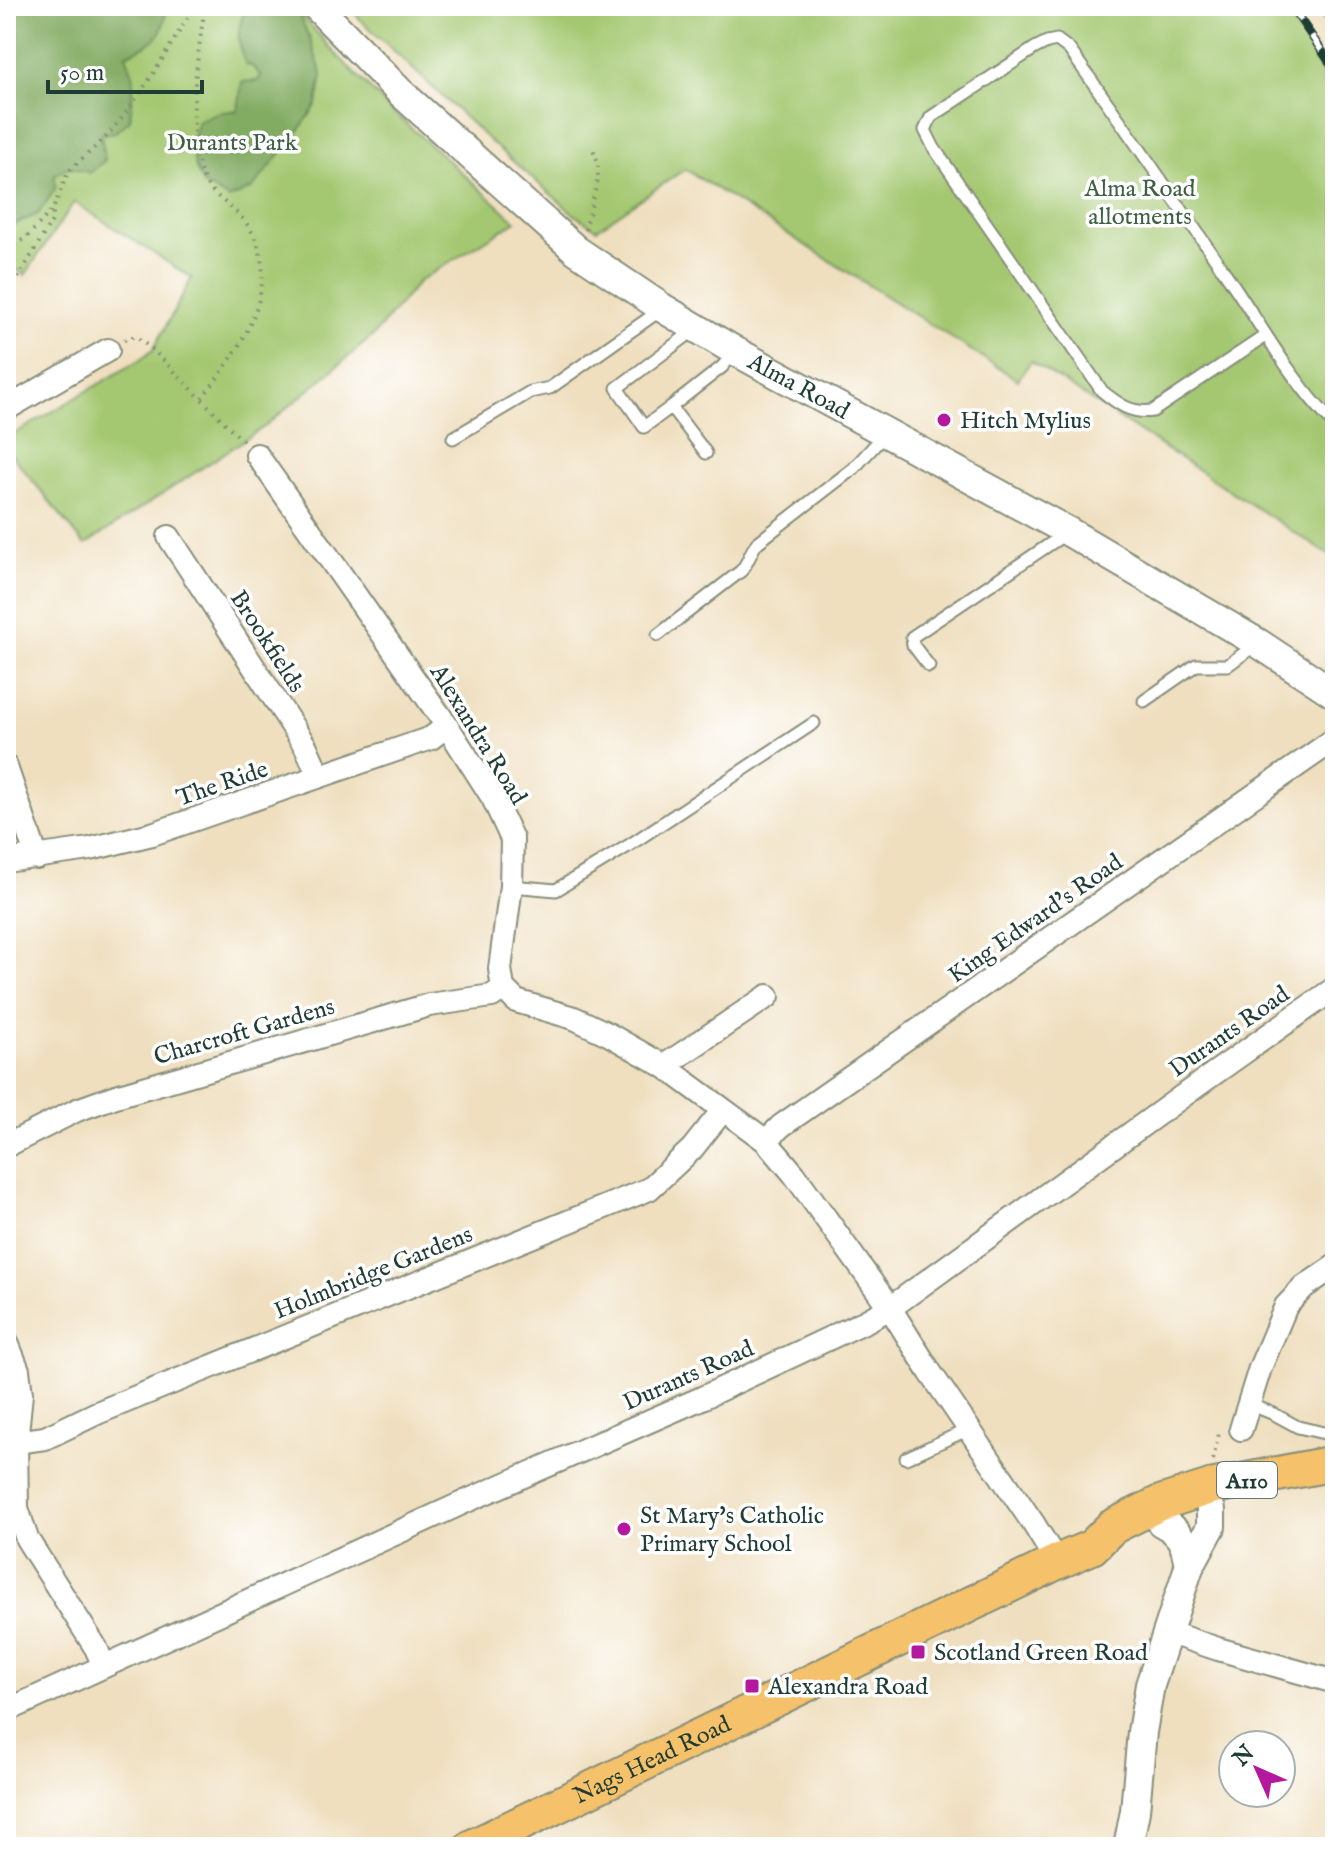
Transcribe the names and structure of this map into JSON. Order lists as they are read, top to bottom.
{
  "streets": {
    "main road": ["A110", "Nags Head Road"],
    "street": [
      "Alma Road",
      "Brookfields",
      "Alexandra Road",
      "The Ride",
      "King Edward's Road",
      "Charcroft Gardens",
      "Durants Road",
      "Holmbridge Gardens"
    ]
  },
  "crossings": [
    ["Brookfields", "The Ride"],
    ["Alexandra Road", "The Ride"],
    ["Alexandra Road", "Charcroft Gardens"],
    ["A110", "Nags Head Road"]
  ],
  "parks": ["Durants Park", "Alma Road allotments"],
  "places": {
    "other": ["Hitch Mylius", "St Mary's Catholic Primary School"],
    "transit": ["Scotland Green Road", "Alexandra Road"]
  },
  "scale_bar": "50 m",
  "north": "top left"
}
